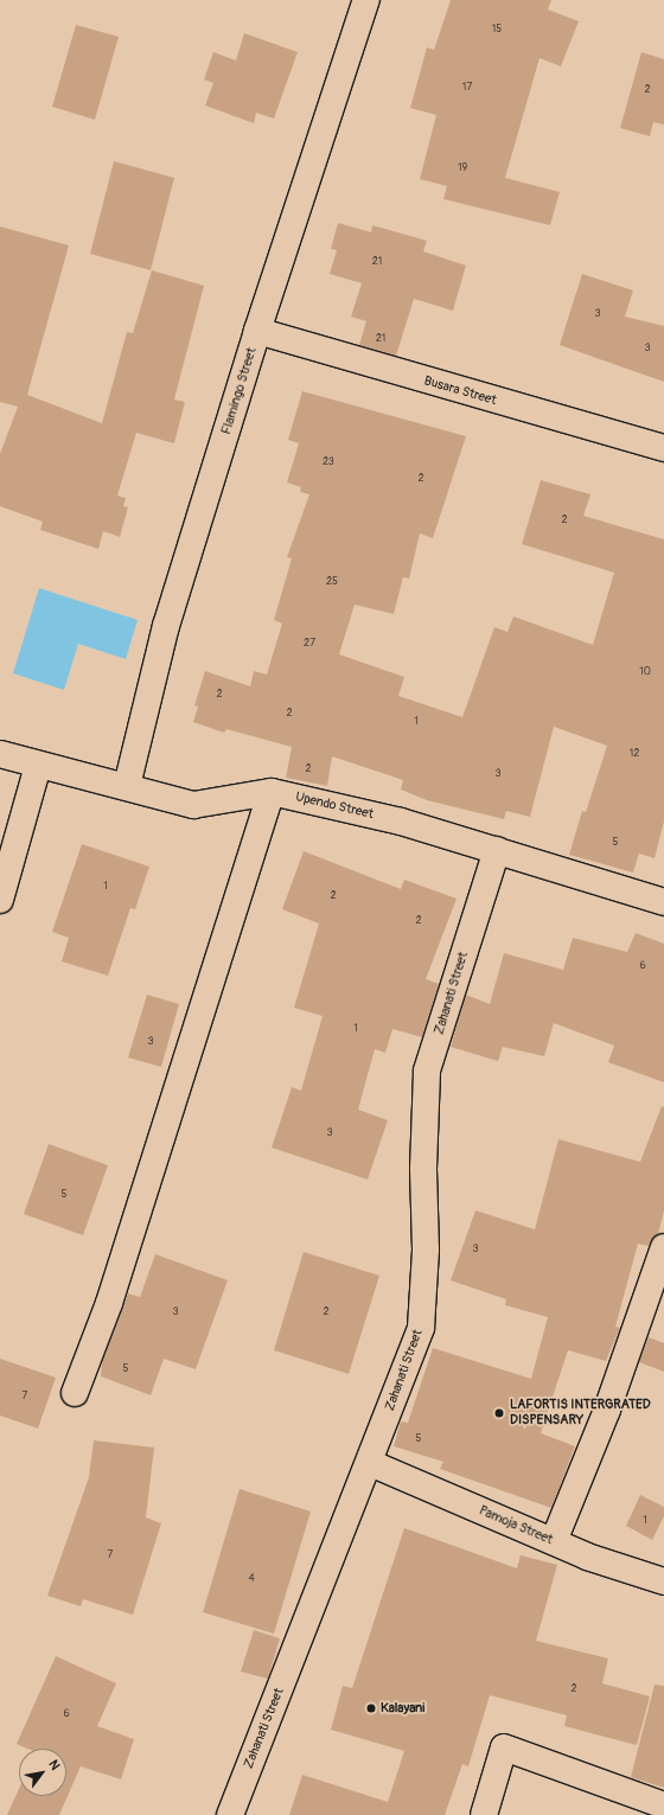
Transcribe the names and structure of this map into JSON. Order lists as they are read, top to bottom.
{
  "streets": {
    "street": [
      "Flamingo Street",
      "Busara Street",
      "Upendo Street",
      "Zahanati Street",
      "Pamoja Street"
    ]
  },
  "crossings": [
    ["Flamingo Street", "Busara Street"],
    ["Flamingo Street", "Upendo Street"],
    ["Upendo Street", "Zahanati Street"],
    ["Zahanati Street", "Pamoja Street"]
  ],
  "places": ["LAFORTIS INTERGRATED DISPENSARY", "Kalayani"],
  "house_numbers": [
    "15",
    "17",
    "2",
    "19",
    "21",
    "3",
    "21",
    "3",
    "23",
    "2",
    "2",
    "25",
    "27",
    "10",
    "2",
    "2",
    "1",
    "12",
    "2",
    "3",
    "5",
    "1",
    "2",
    "2",
    "6",
    "1",
    "3",
    "3",
    "5",
    "3",
    "3",
    "2",
    "5",
    "7",
    "5",
    "1",
    "7",
    "4",
    "2",
    "6"
  ],
  "north": "top right"
}
